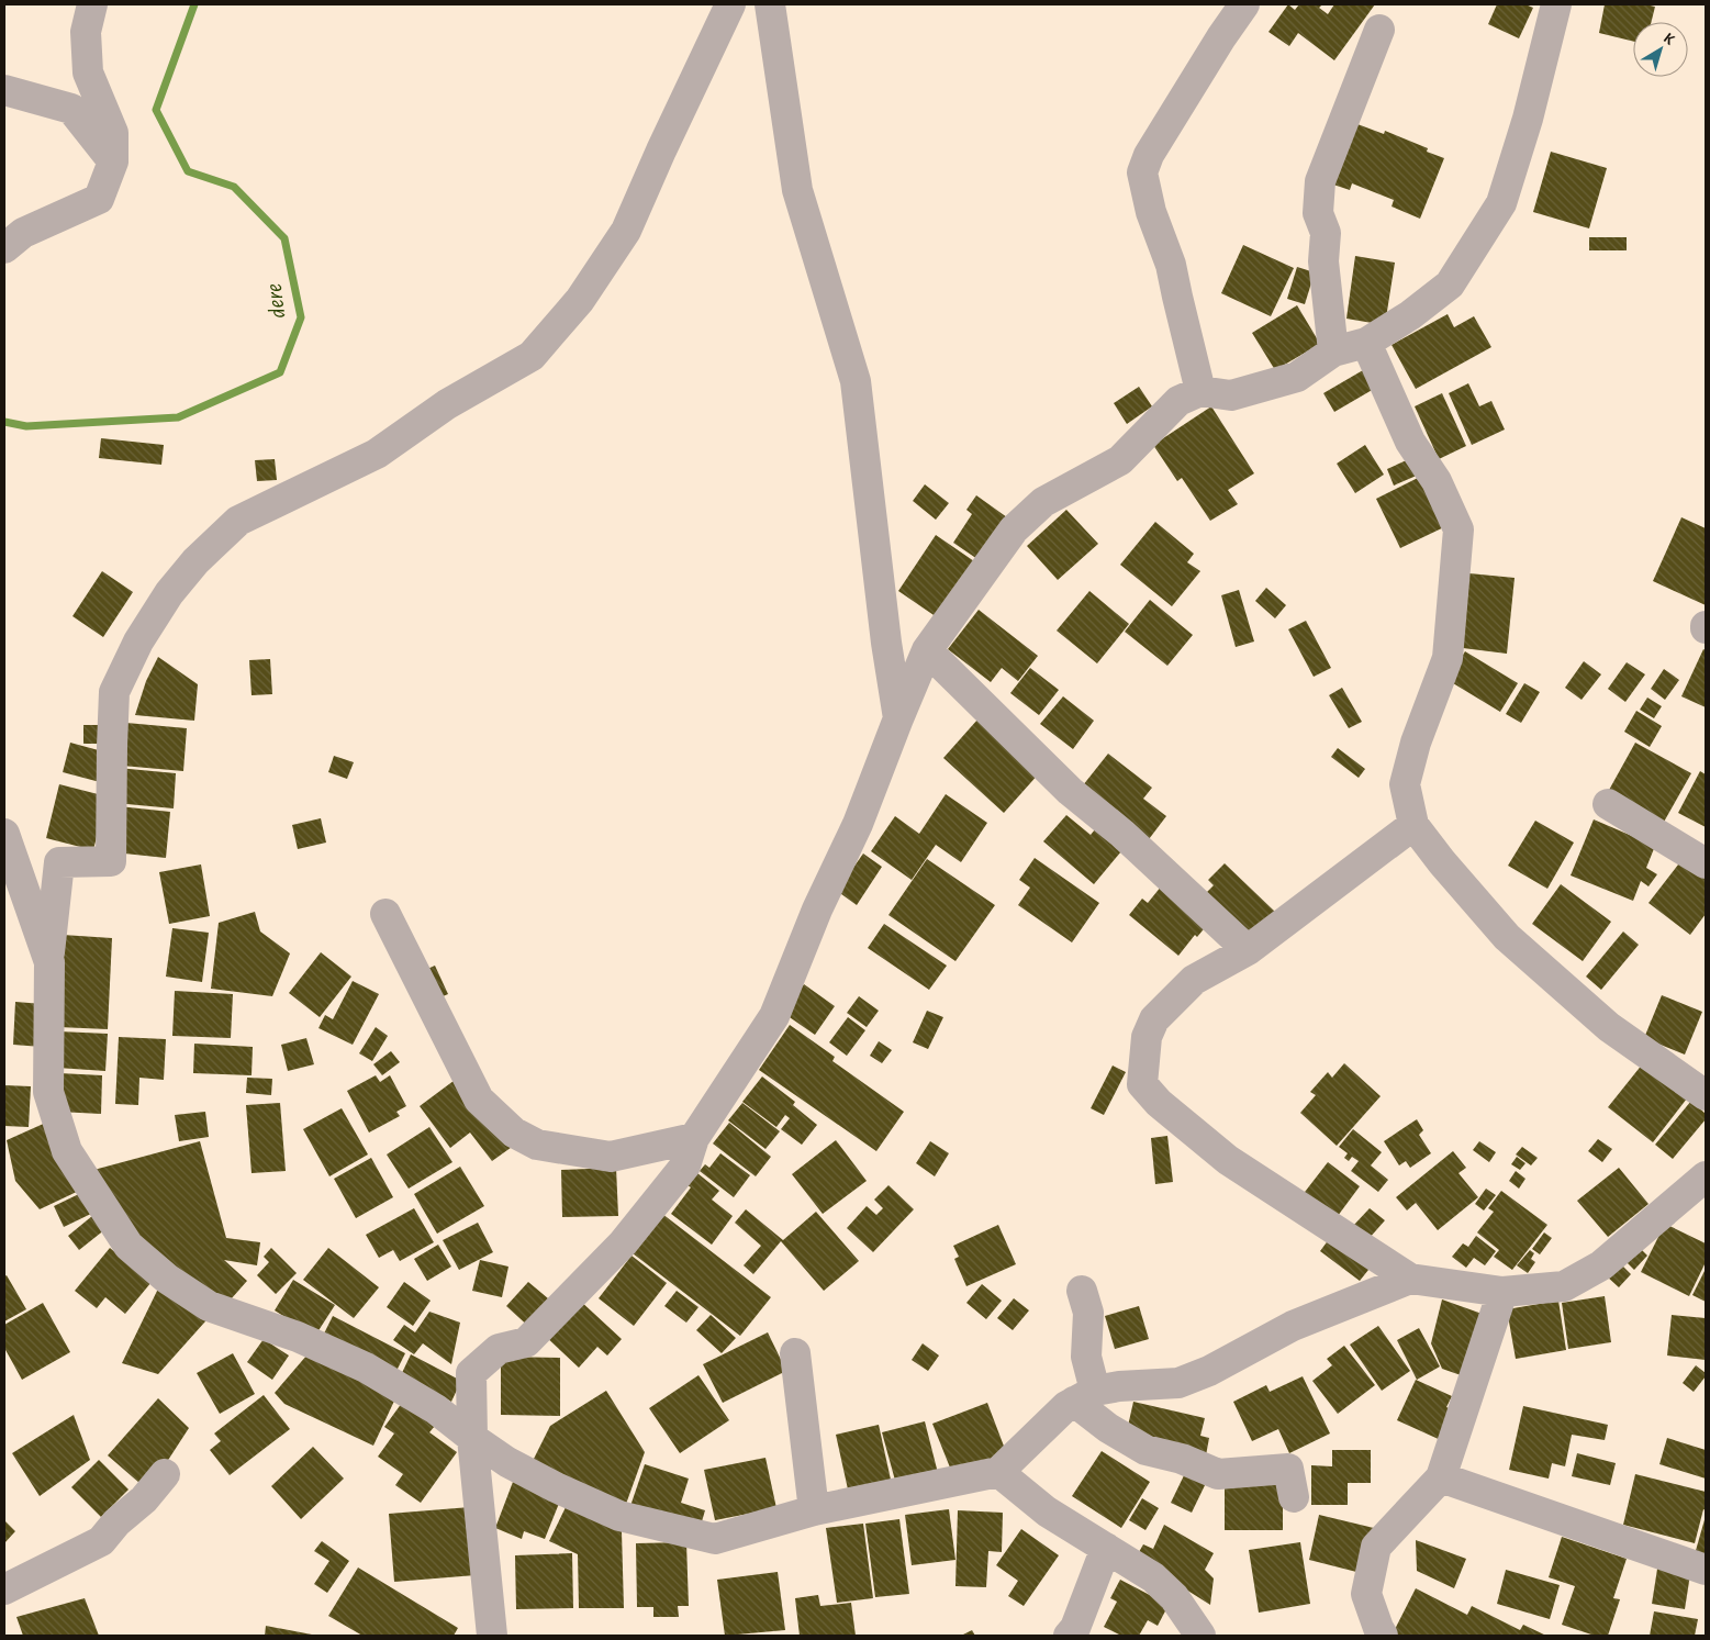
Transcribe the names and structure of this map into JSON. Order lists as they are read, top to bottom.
{
  "water": ["dere"],
  "north": "top right"
}
